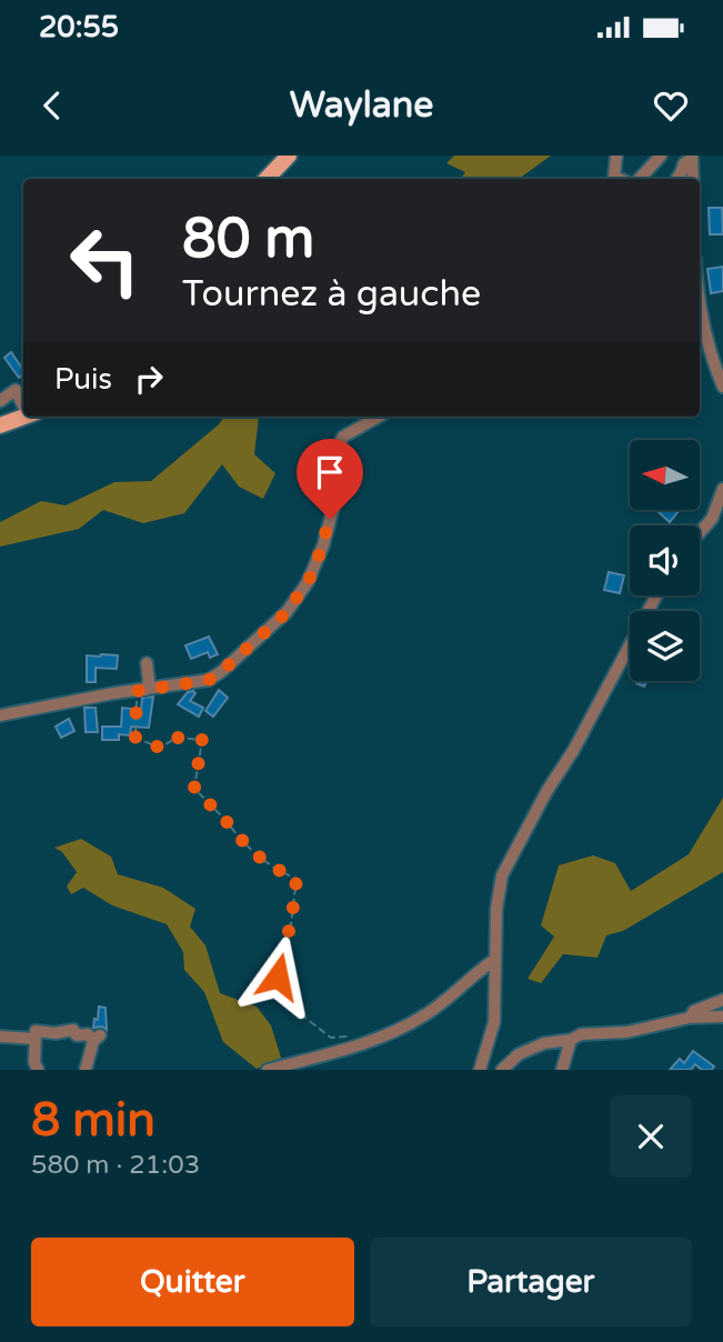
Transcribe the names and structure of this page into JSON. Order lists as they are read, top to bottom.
{
  "north": "left",
  "page": {
    "status": "20:55",
    "header": "Waylane",
    "turn": ["80 m", "Tournez à gauche"],
    "then": "Puis",
    "heading": ["8 min", "580 m · 21:03"],
    "buttons": ["Quitter", "Partager"]
  }
}
